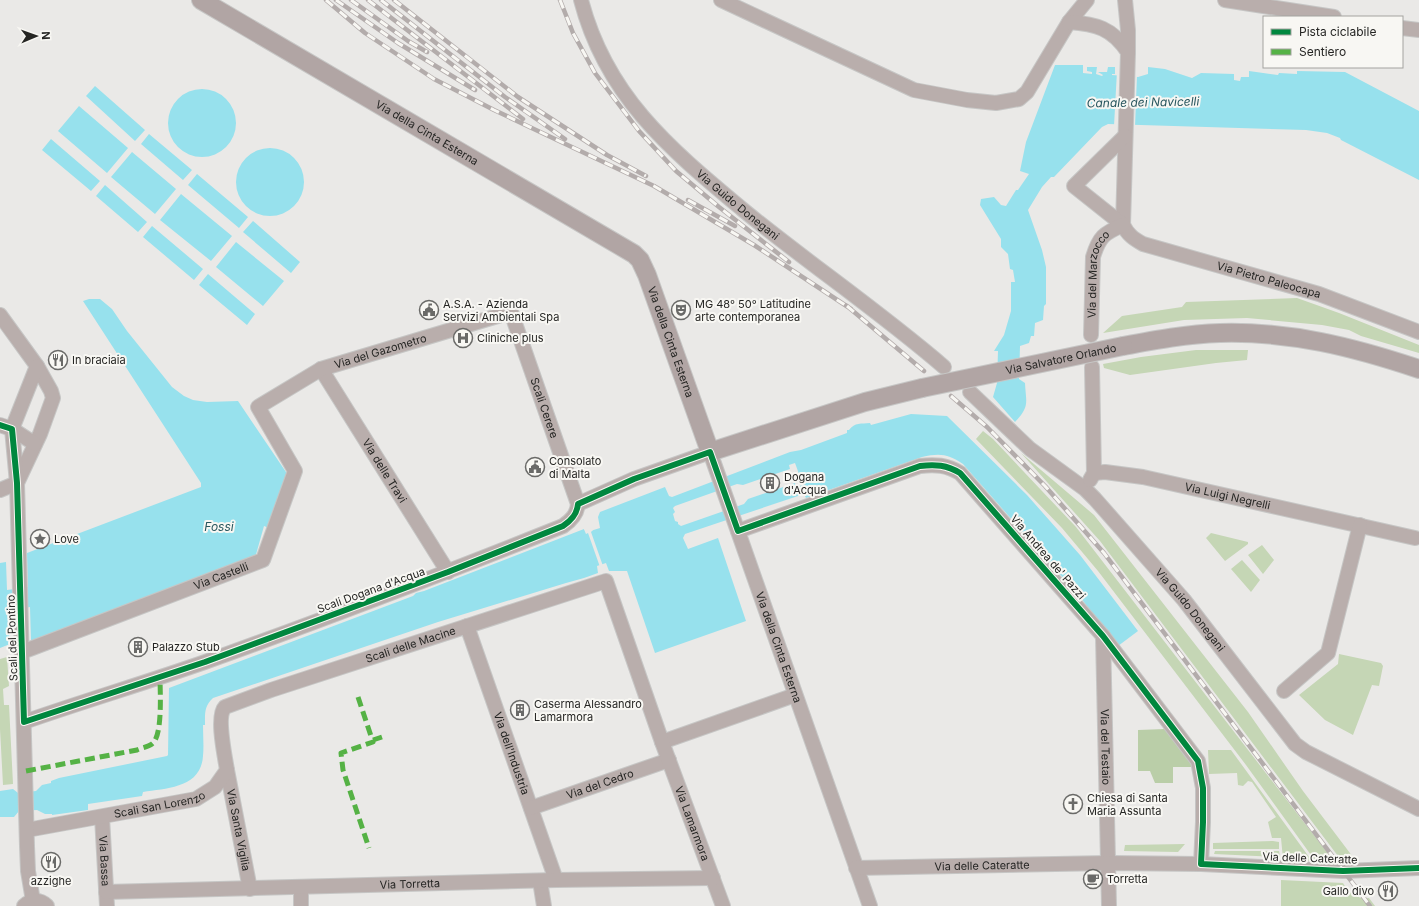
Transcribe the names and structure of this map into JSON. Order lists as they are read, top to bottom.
{
  "streets": {
    "main road": ["Via della Cinta Esterna", "Via Salvatore Orlando"],
    "street": [
      "Via Guido Donegani",
      "Via del Marzocco",
      "Via Pietro Paleocapa",
      "Via del Gazometro",
      "Scali Cerere",
      "Via delle Travi",
      "Via Luigi Negrelli",
      "Via Andrea de' Pazzi",
      "Via Castelli",
      "Scali Dogana d'Acqua",
      "Scali del Pontino",
      "Scali delle Macine",
      "Via del Testaio",
      "Via dell'Industria",
      "Via del Cedro",
      "Scali San Lorenzo",
      "Via Lamarmora",
      "Via Santa Vigilia",
      "Via delle Cateratte",
      "Via Bassa",
      "Via Torretta"
    ]
  },
  "crossings": [
    ["Via della Cinta Esterna", "Via Salvatore Orlando"],
    ["Via della Cinta Esterna", "Via Andrea de' Pazzi"],
    ["Via della Cinta Esterna", "Via delle Cateratte"],
    ["Via del Marzocco", "Via Pietro Paleocapa"],
    ["Via del Gazometro", "Scali Cerere"],
    ["Via del Gazometro", "Via delle Travi"],
    ["Via del Gazometro", "Via Castelli"],
    ["Scali Cerere", "Scali Dogana d'Acqua"],
    ["Via delle Travi", "Scali Dogana d'Acqua"],
    ["Via Andrea de' Pazzi", "Via del Testaio"],
    ["Via Andrea de' Pazzi", "Via delle Cateratte"],
    ["Via Castelli", "Scali del Pontino"],
    ["Scali Dogana d'Acqua", "Scali del Pontino"],
    ["Scali del Pontino", "Scali San Lorenzo"],
    ["Scali delle Macine", "Via dell'Industria"],
    ["Scali delle Macine", "Scali San Lorenzo"],
    ["Scali delle Macine", "Via Lamarmora"],
    ["Scali delle Macine", "Via Santa Vigilia"],
    ["Via del Testaio", "Via delle Cateratte"],
    ["Via dell'Industria", "Via del Cedro"],
    ["Via dell'Industria", "Via Torretta"],
    ["Via del Cedro", "Via Lamarmora"],
    ["Scali San Lorenzo", "Via Santa Vigilia"],
    ["Scali San Lorenzo", "Via Bassa"],
    ["Via Lamarmora", "Via Torretta"],
    ["Via Santa Vigilia", "Via Torretta"],
    ["Via Bassa", "Via Torretta"]
  ],
  "water": ["Canale dei Navicelli", "Fossi"],
  "places": {
    "public building": ["A.S.A. - Azienda Servizi Ambientali Spa", "Consolato di Malta"],
    "theatre": ["MG 48° 50° Latitudine arte contemporanea"],
    "hospital": ["Cliniche plus"],
    "restaurant": ["In braciaia", "azzighe", "Gallo divo"],
    "building": ["Dogana d'Acqua", "Palazzo Stub", "Caserma Alessandro Lamarmora"],
    "place": ["Love"],
    "church": ["Chiesa di Santa Maria Assunta"],
    "cafe": ["Torretta"]
  },
  "legend": ["Pista ciclabile", "Sentiero"],
  "north": "right"
}
